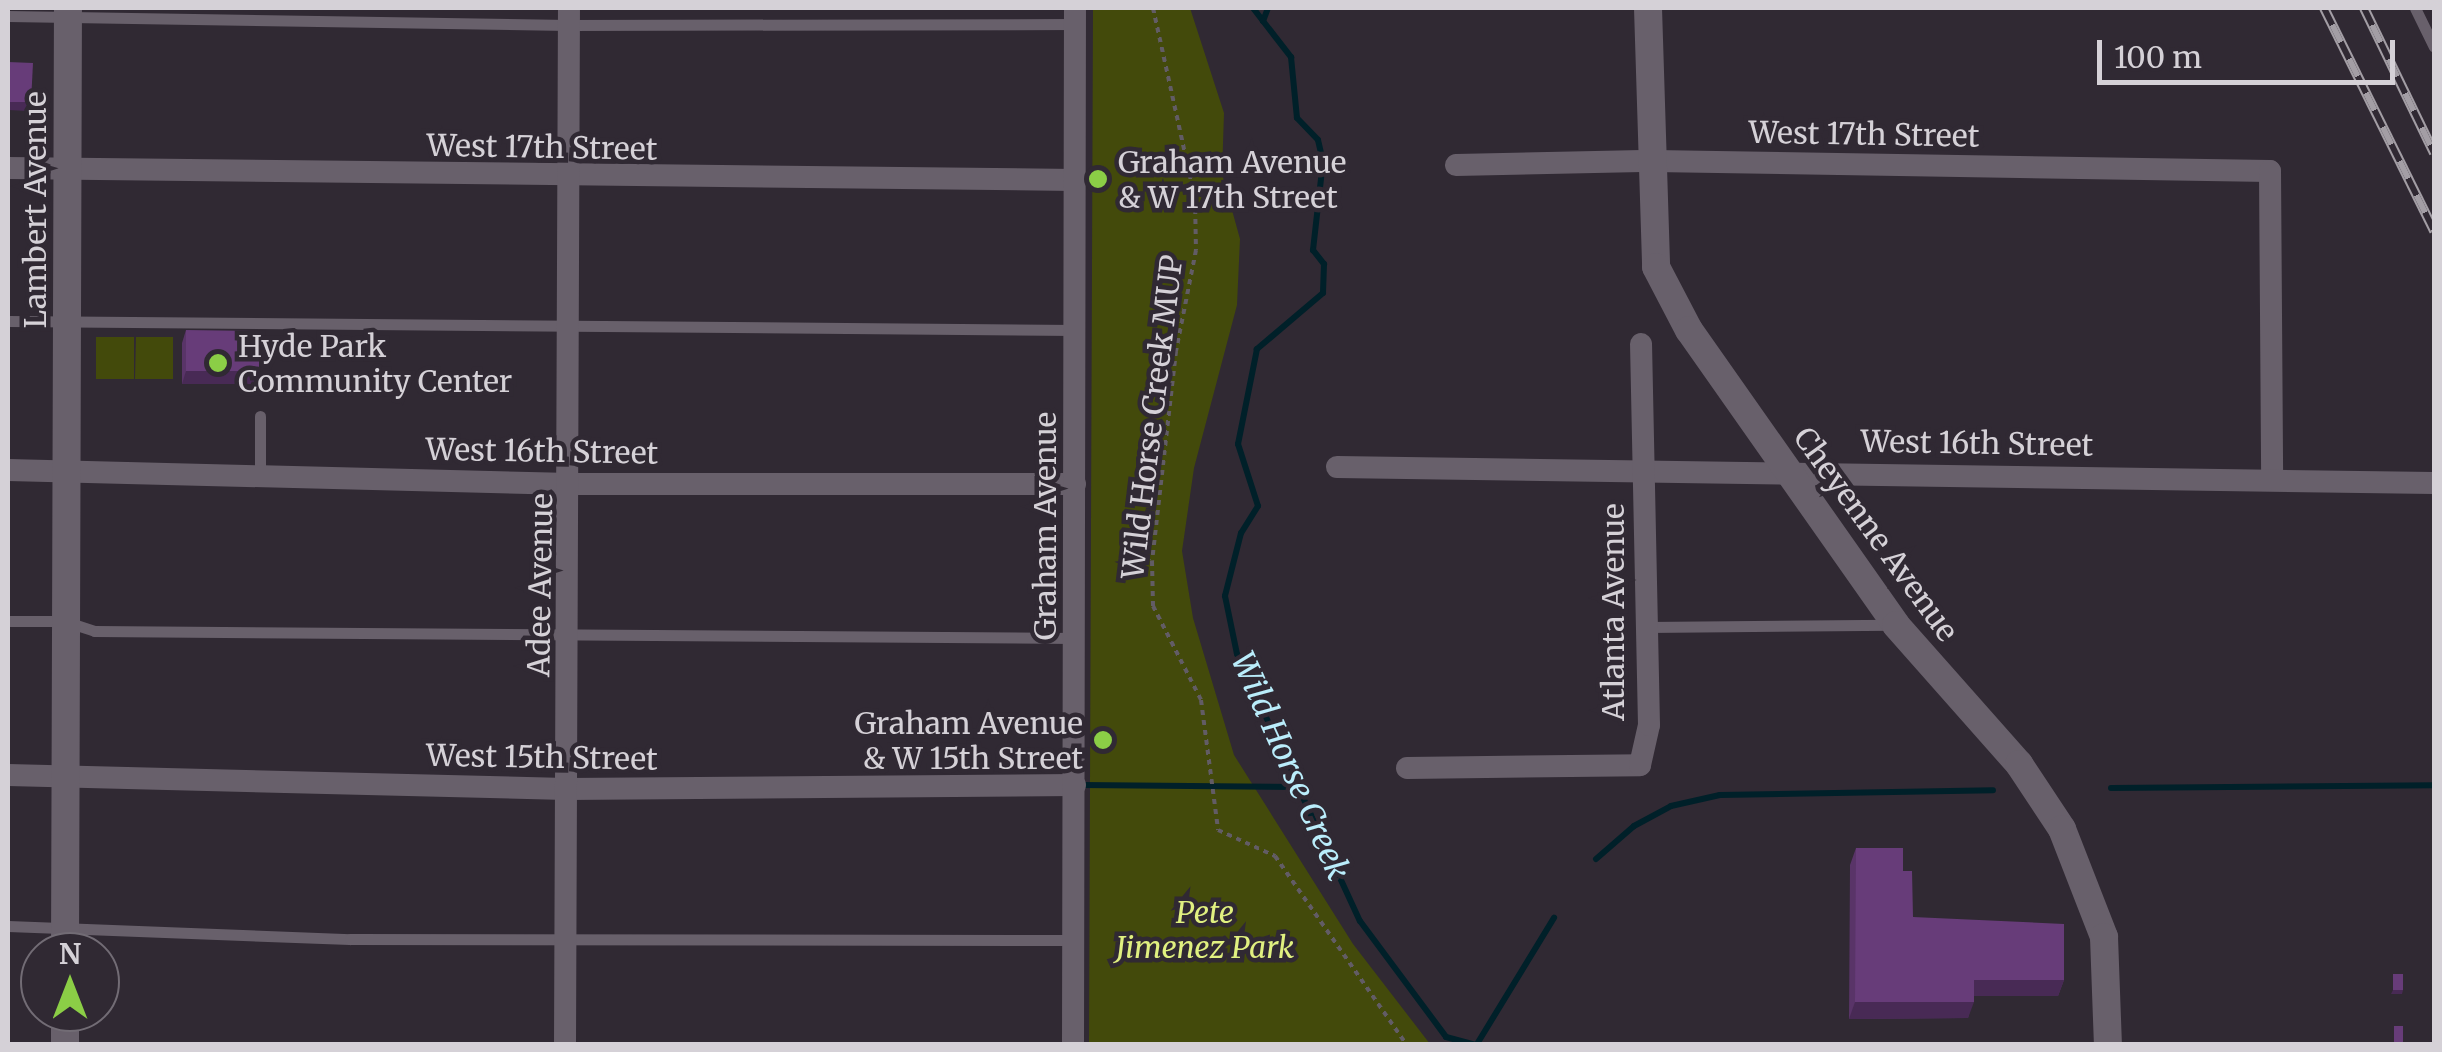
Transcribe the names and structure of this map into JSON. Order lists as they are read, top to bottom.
{
  "streets": {
    "street": [
      "West 17th Street",
      "Lambert Avenue",
      "West 16th Street",
      "Graham Avenue",
      "Cheyenne Avenue",
      "Adee Avenue",
      "Atlanta Avenue",
      "West 15th Street"
    ],
    "path": ["Wild Horse Creek MUP"]
  },
  "crossings": [
    ["West 17th Street", "Lambert Avenue"],
    ["West 17th Street", "West 16th Street"],
    ["West 17th Street", "Graham Avenue"],
    ["West 17th Street", "Cheyenne Avenue"],
    ["West 17th Street", "Adee Avenue"],
    ["Lambert Avenue", "West 16th Street"],
    ["Lambert Avenue", "West 15th Street"],
    ["West 16th Street", "Graham Avenue"],
    ["West 16th Street", "Cheyenne Avenue"],
    ["West 16th Street", "Adee Avenue"],
    ["West 16th Street", "Atlanta Avenue"],
    ["Graham Avenue", "West 15th Street"],
    ["Adee Avenue", "West 15th Street"]
  ],
  "water": ["Wild Horse Creek"],
  "parks": ["Pete Jimenez Park"],
  "places": ["Graham Avenue & W 17th Street", "Hyde Park Community Center", "Graham Avenue & W 15th Street"],
  "scale_bar": "100 m",
  "north": "top"
}
